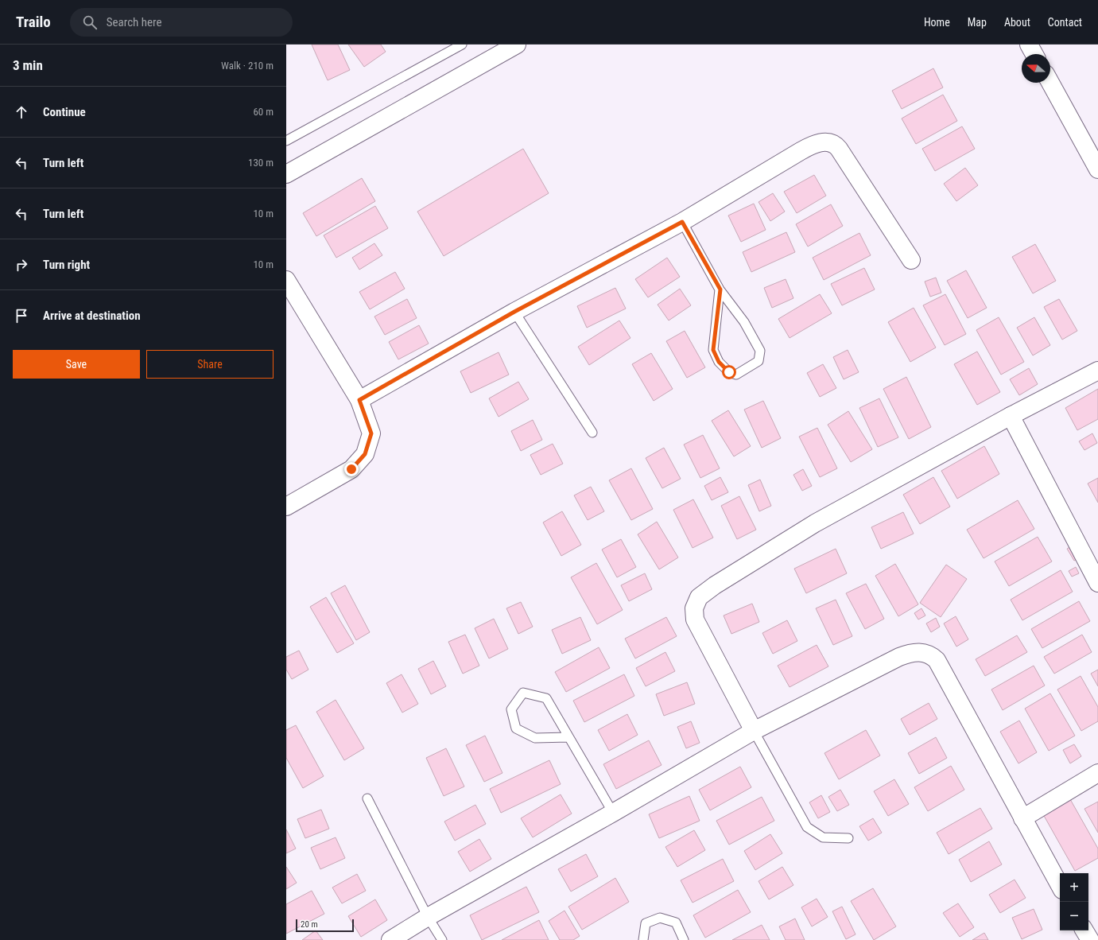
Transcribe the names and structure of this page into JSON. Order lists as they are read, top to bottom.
{
  "scale_bar": "20 m",
  "north": "left",
  "page": {
    "header": "Trailo",
    "search": "Search here",
    "nav": [
      "Home",
      "Map",
      "About",
      "Contact"
    ],
    "heading": ["3 min", "Walk · 210 m"],
    "list": [
      ["Continue", "60 m"],
      ["Turn left", "130 m"],
      ["Turn left", "10 m"],
      ["Turn right", "10 m"],
      "Arrive at destination"
    ],
    "buttons": ["Save", "Share"],
    "map_buttons": ["+", "−"],
    "scale": "20 m"
  }
}
